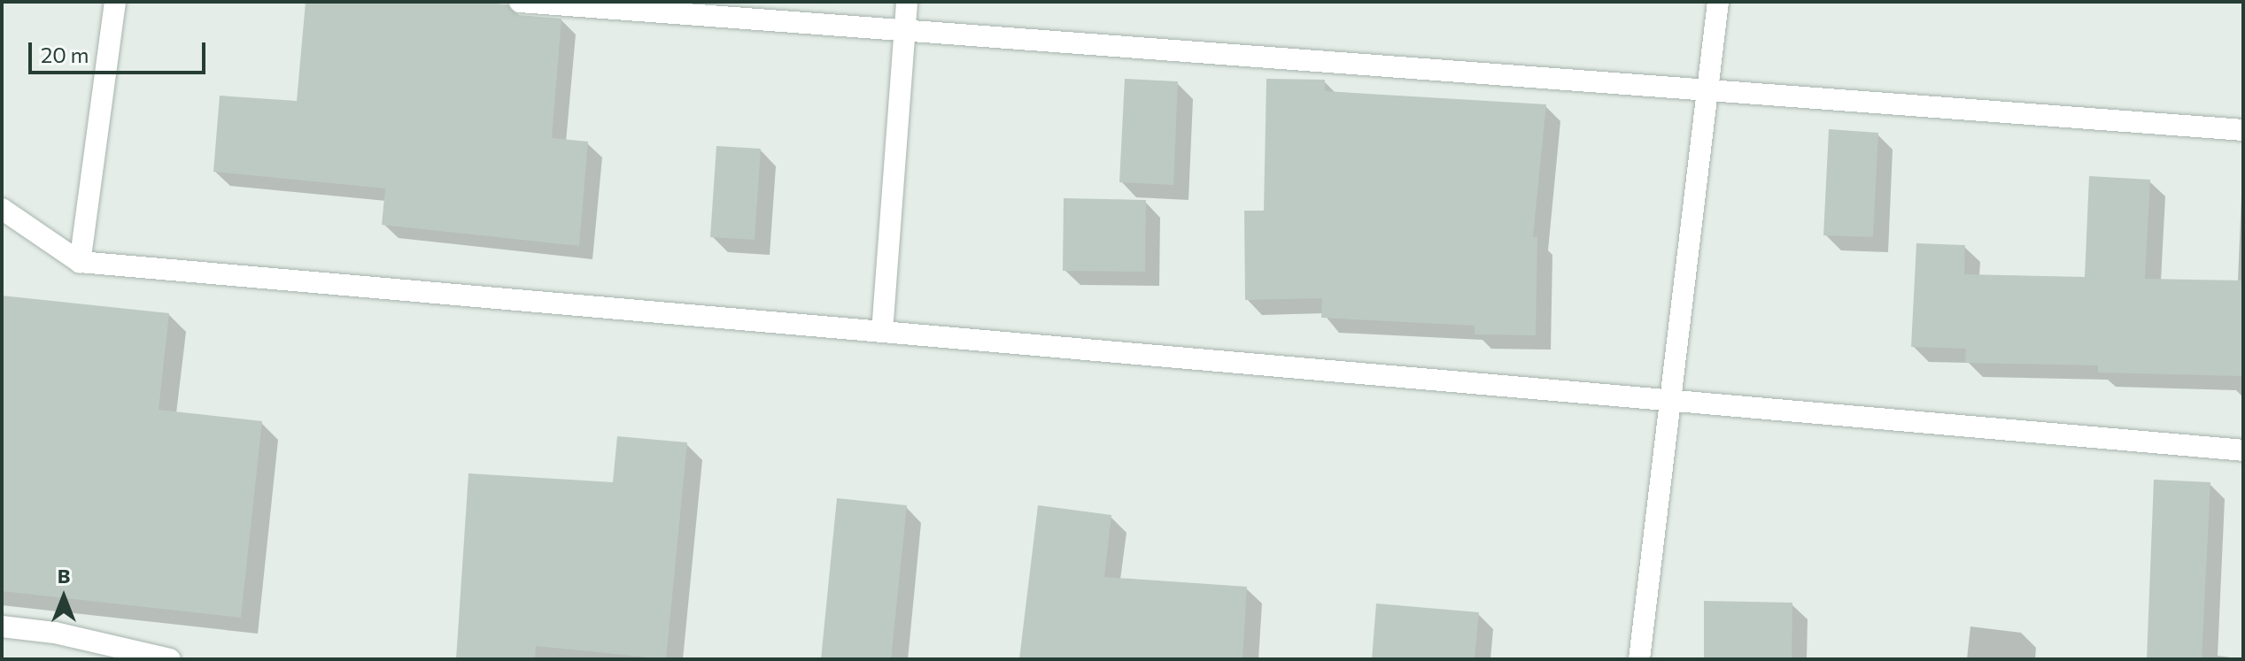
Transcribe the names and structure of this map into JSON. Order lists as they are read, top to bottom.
{
  "scale_bar": "20 m",
  "north": "top"
}
